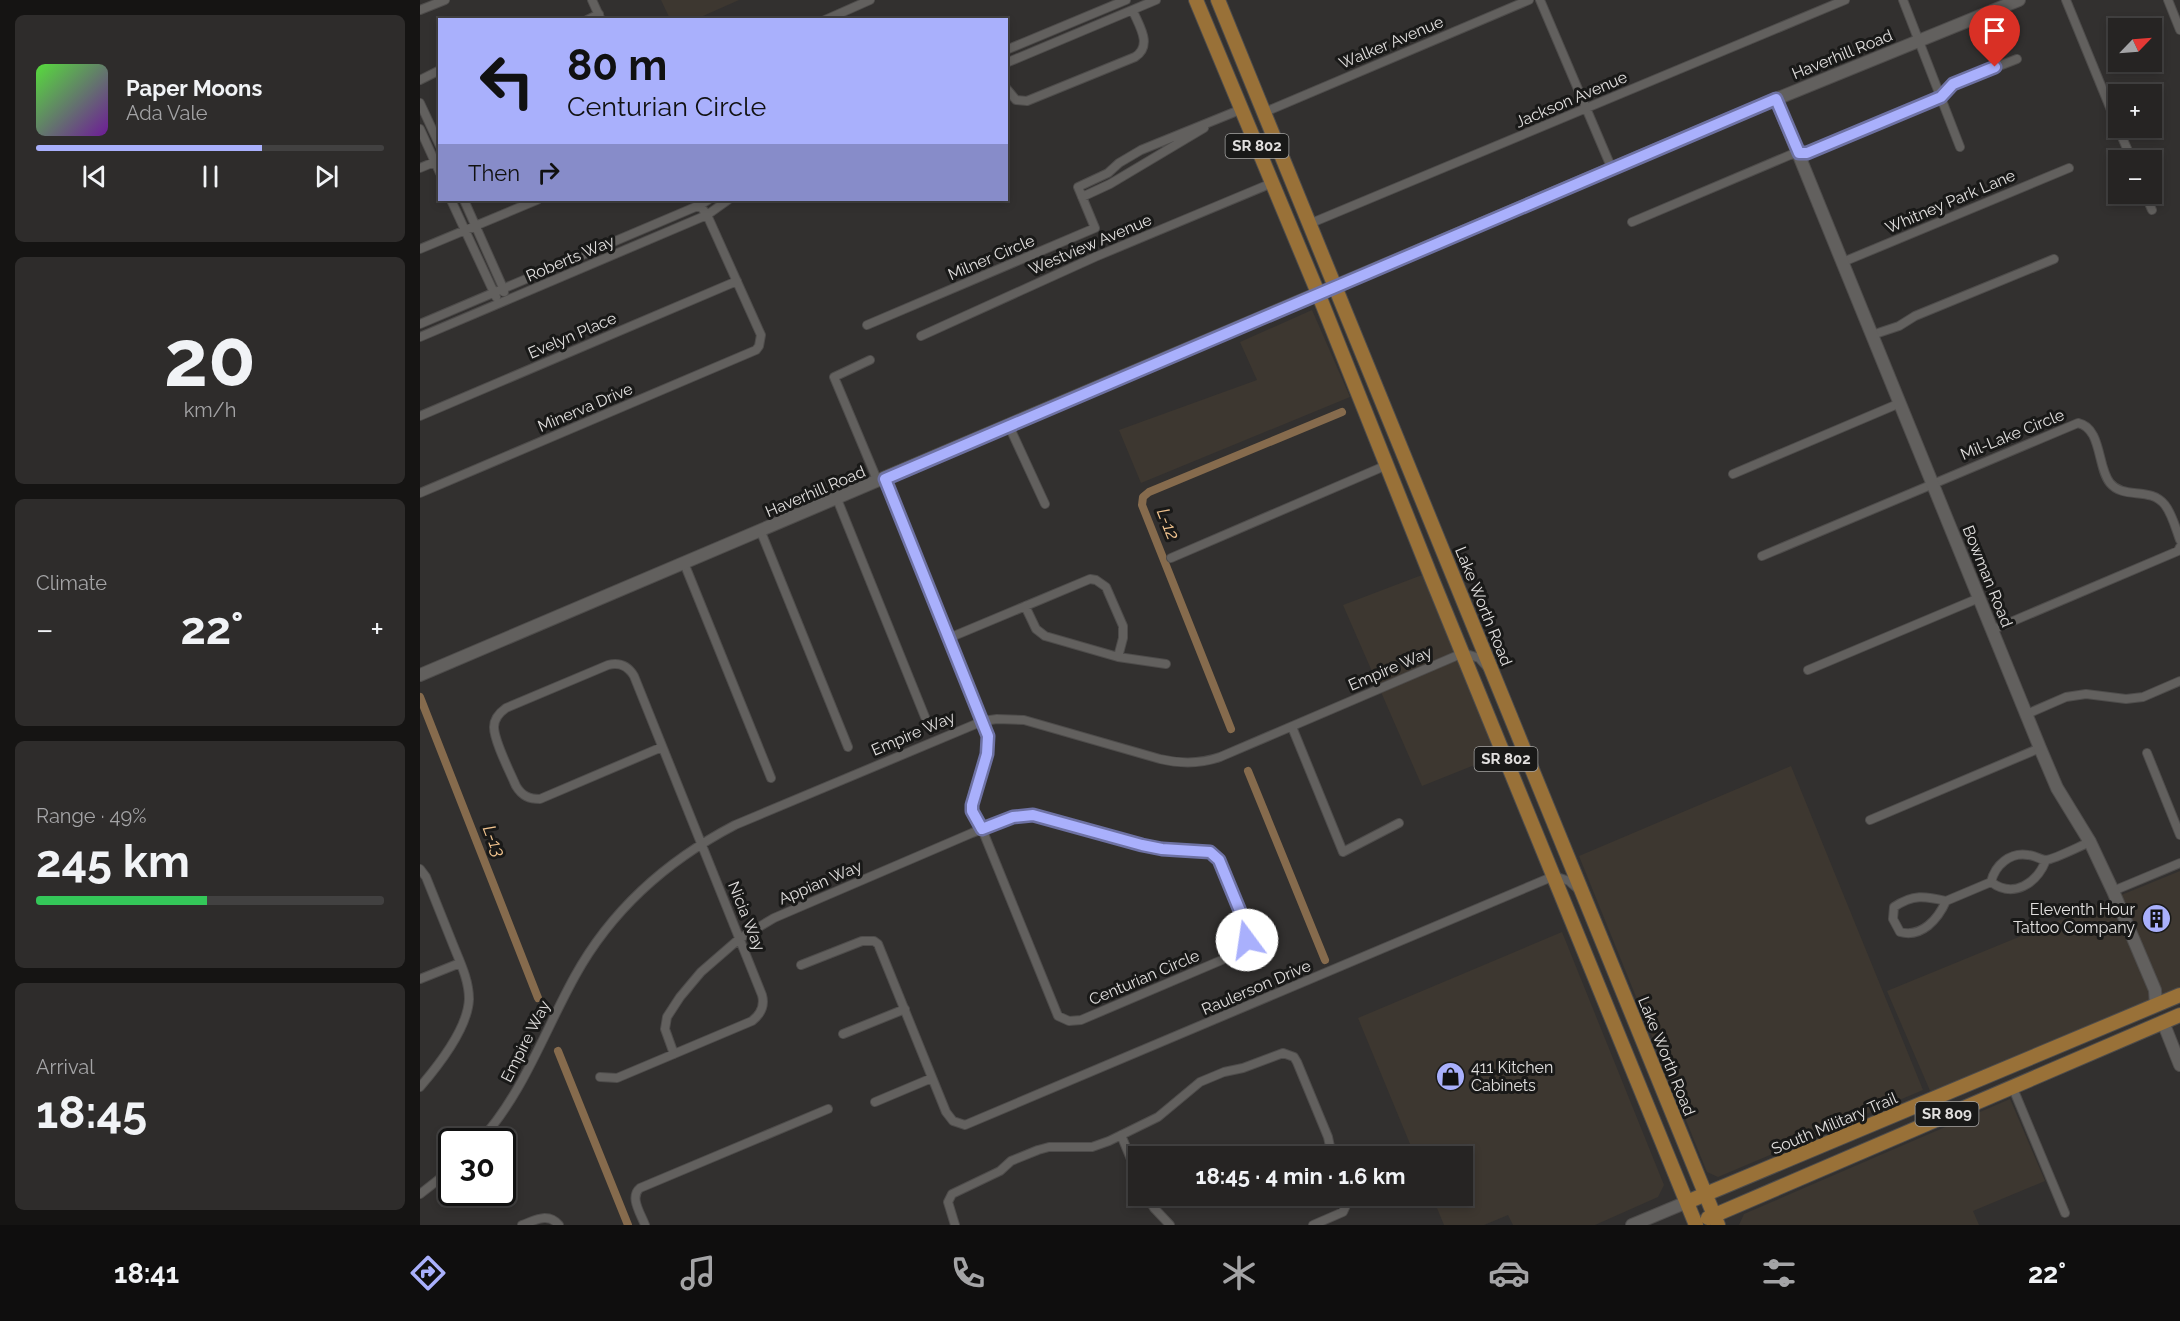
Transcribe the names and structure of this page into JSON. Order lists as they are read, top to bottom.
{
  "streets": {
    "main road": [
      "SR 802",
      "Lake Worth Road",
      "SR 809",
      "South Military Trail"
    ],
    "street": [
      "Walker Avenue",
      "Haverhill Road",
      "Jackson Avenue",
      "Whitney Park Lane",
      "Westview Avenue",
      "Milner Circle",
      "Roberts Way",
      "Evelyn Place",
      "Minerva Drive",
      "Mil-Lake Circle",
      "Bowman Road",
      "Empire Way",
      "Appian Way",
      "Nicia Way",
      "Centurian Circle",
      "Raulerson Drive"
    ]
  },
  "crossings": [
    ["Walker Avenue", "Lake Worth Road"],
    ["Haverhill Road", "SR 802"],
    ["Haverhill Road", "Bowman Road"],
    ["Haverhill Road", "Lake Worth Road"],
    ["Jackson Avenue", "Lake Worth Road"],
    ["SR 802", "Westview Avenue"],
    ["SR 802", "Milner Circle"],
    ["SR 802", "Empire Way"],
    ["SR 802", "Raulerson Drive"],
    ["SR 802", "SR 809"],
    ["SR 802", "South Military Trail"],
    ["Whitney Park Lane", "Bowman Road"],
    ["Evelyn Place", "Minerva Drive"],
    ["Mil-Lake Circle", "Bowman Road"],
    ["Bowman Road", "South Military Trail"],
    ["Lake Worth Road", "SR 809"],
    ["Lake Worth Road", "South Military Trail"],
    ["Empire Way", "Nicia Way"],
    ["Appian Way", "Nicia Way"],
    ["Appian Way", "Centurian Circle"]
  ],
  "water": ["L-12", "L-13"],
  "places": {
    "building": ["Eleventh Hour Tattoo Company"],
    "shop": ["411 Kitchen Cabinets"]
  },
  "north": "top right",
  "page": {
    "map_buttons": ["+", "−"],
    "turn": ["80 m", "Centurian Circle"],
    "song": ["Paper Moons", "Ada Vale"],
    "then": "Then",
    "tile": [
      ["20", "km/h"],
      "Climate",
      ["Range · 49%", "245 km"],
      ["Arrival", "18:45"]
    ],
    "heat": ["−", "22°", "+"],
    "limit": "30",
    "trip": "18:45 · 4 min · 1.6 km",
    "tabs": ["18:41", "22°"]
  }
}
